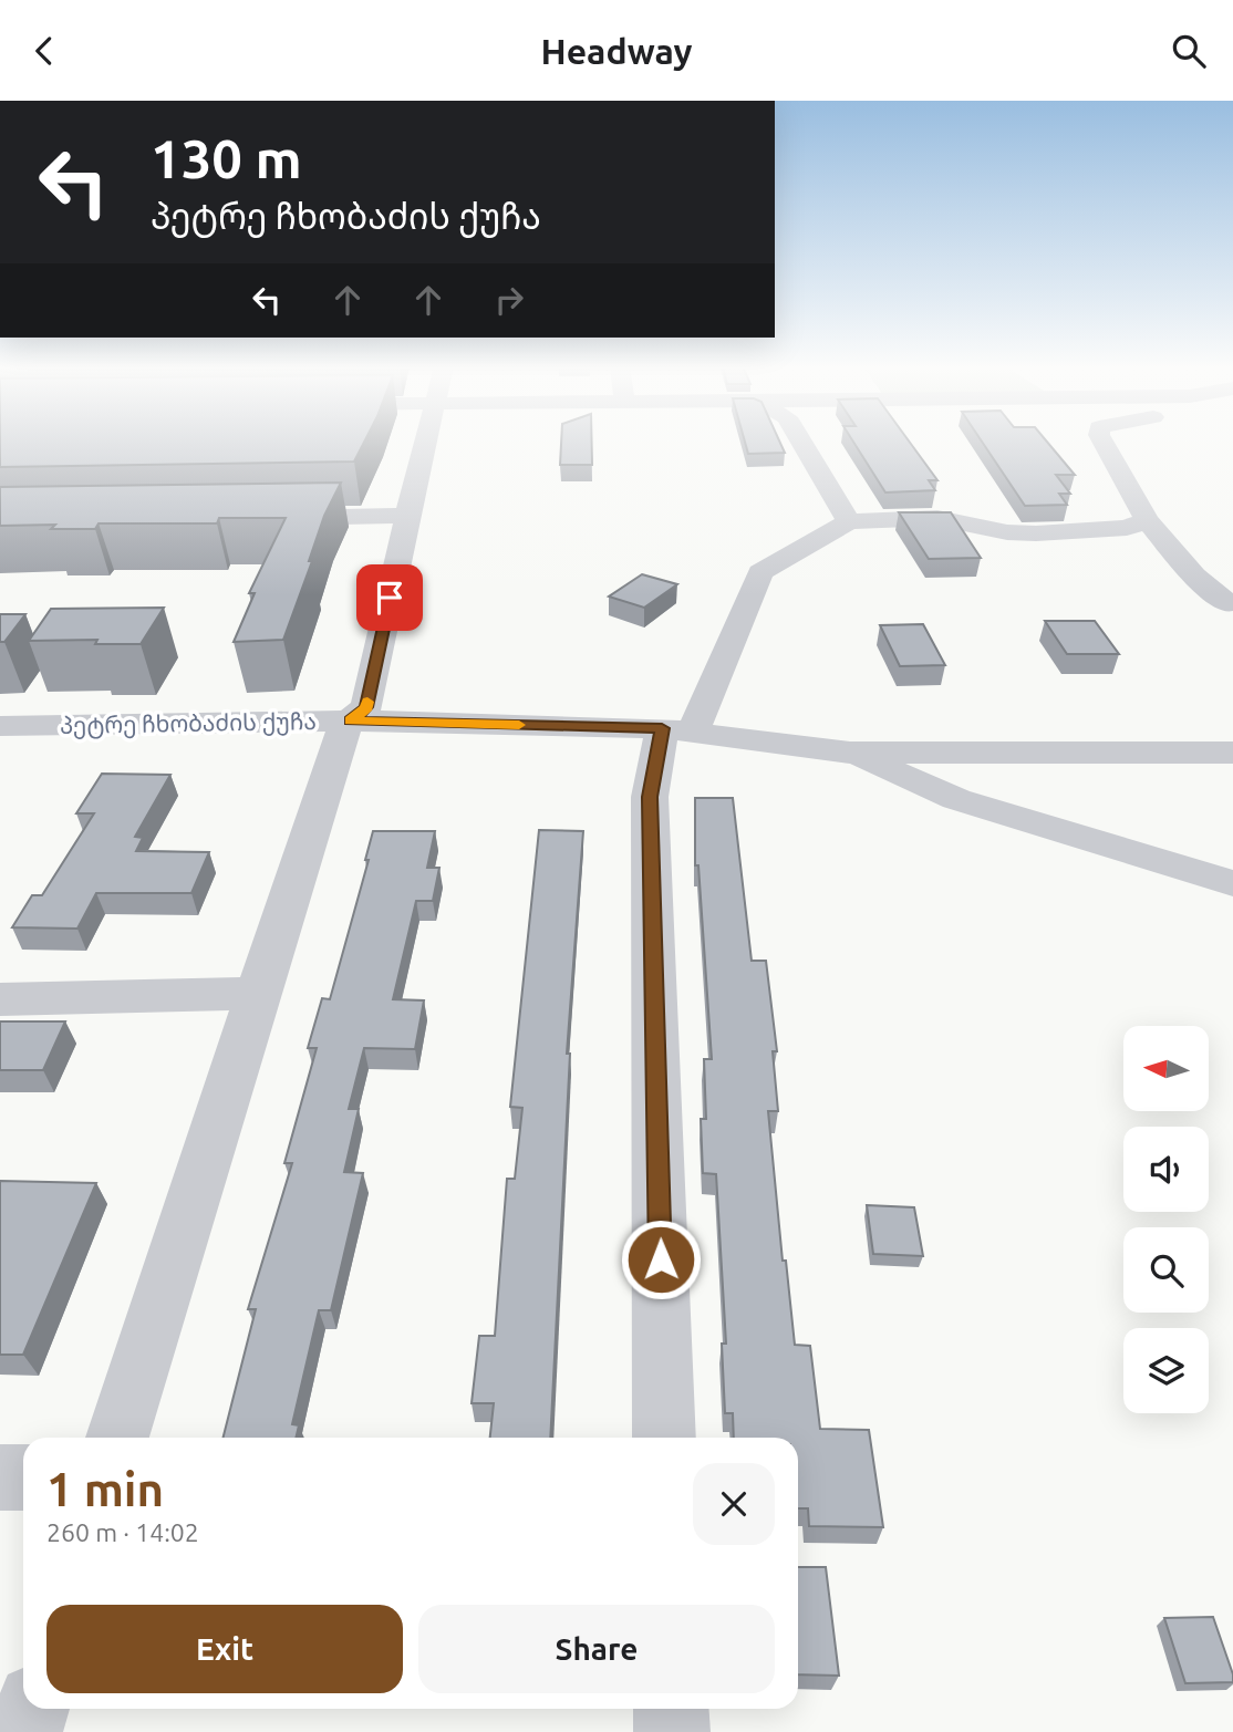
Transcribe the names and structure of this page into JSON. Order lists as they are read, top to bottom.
{
  "streets": {
    "street": ["პეტრე ჩხობაძის ქუჩა"]
  },
  "north": "left",
  "page": {
    "header": "Headway",
    "turn": ["130 m", "პეტრე ჩხობაძის ქუჩა"],
    "heading": ["1 min", "260 m · 14:02"],
    "buttons": ["Exit", "Share"]
  }
}
